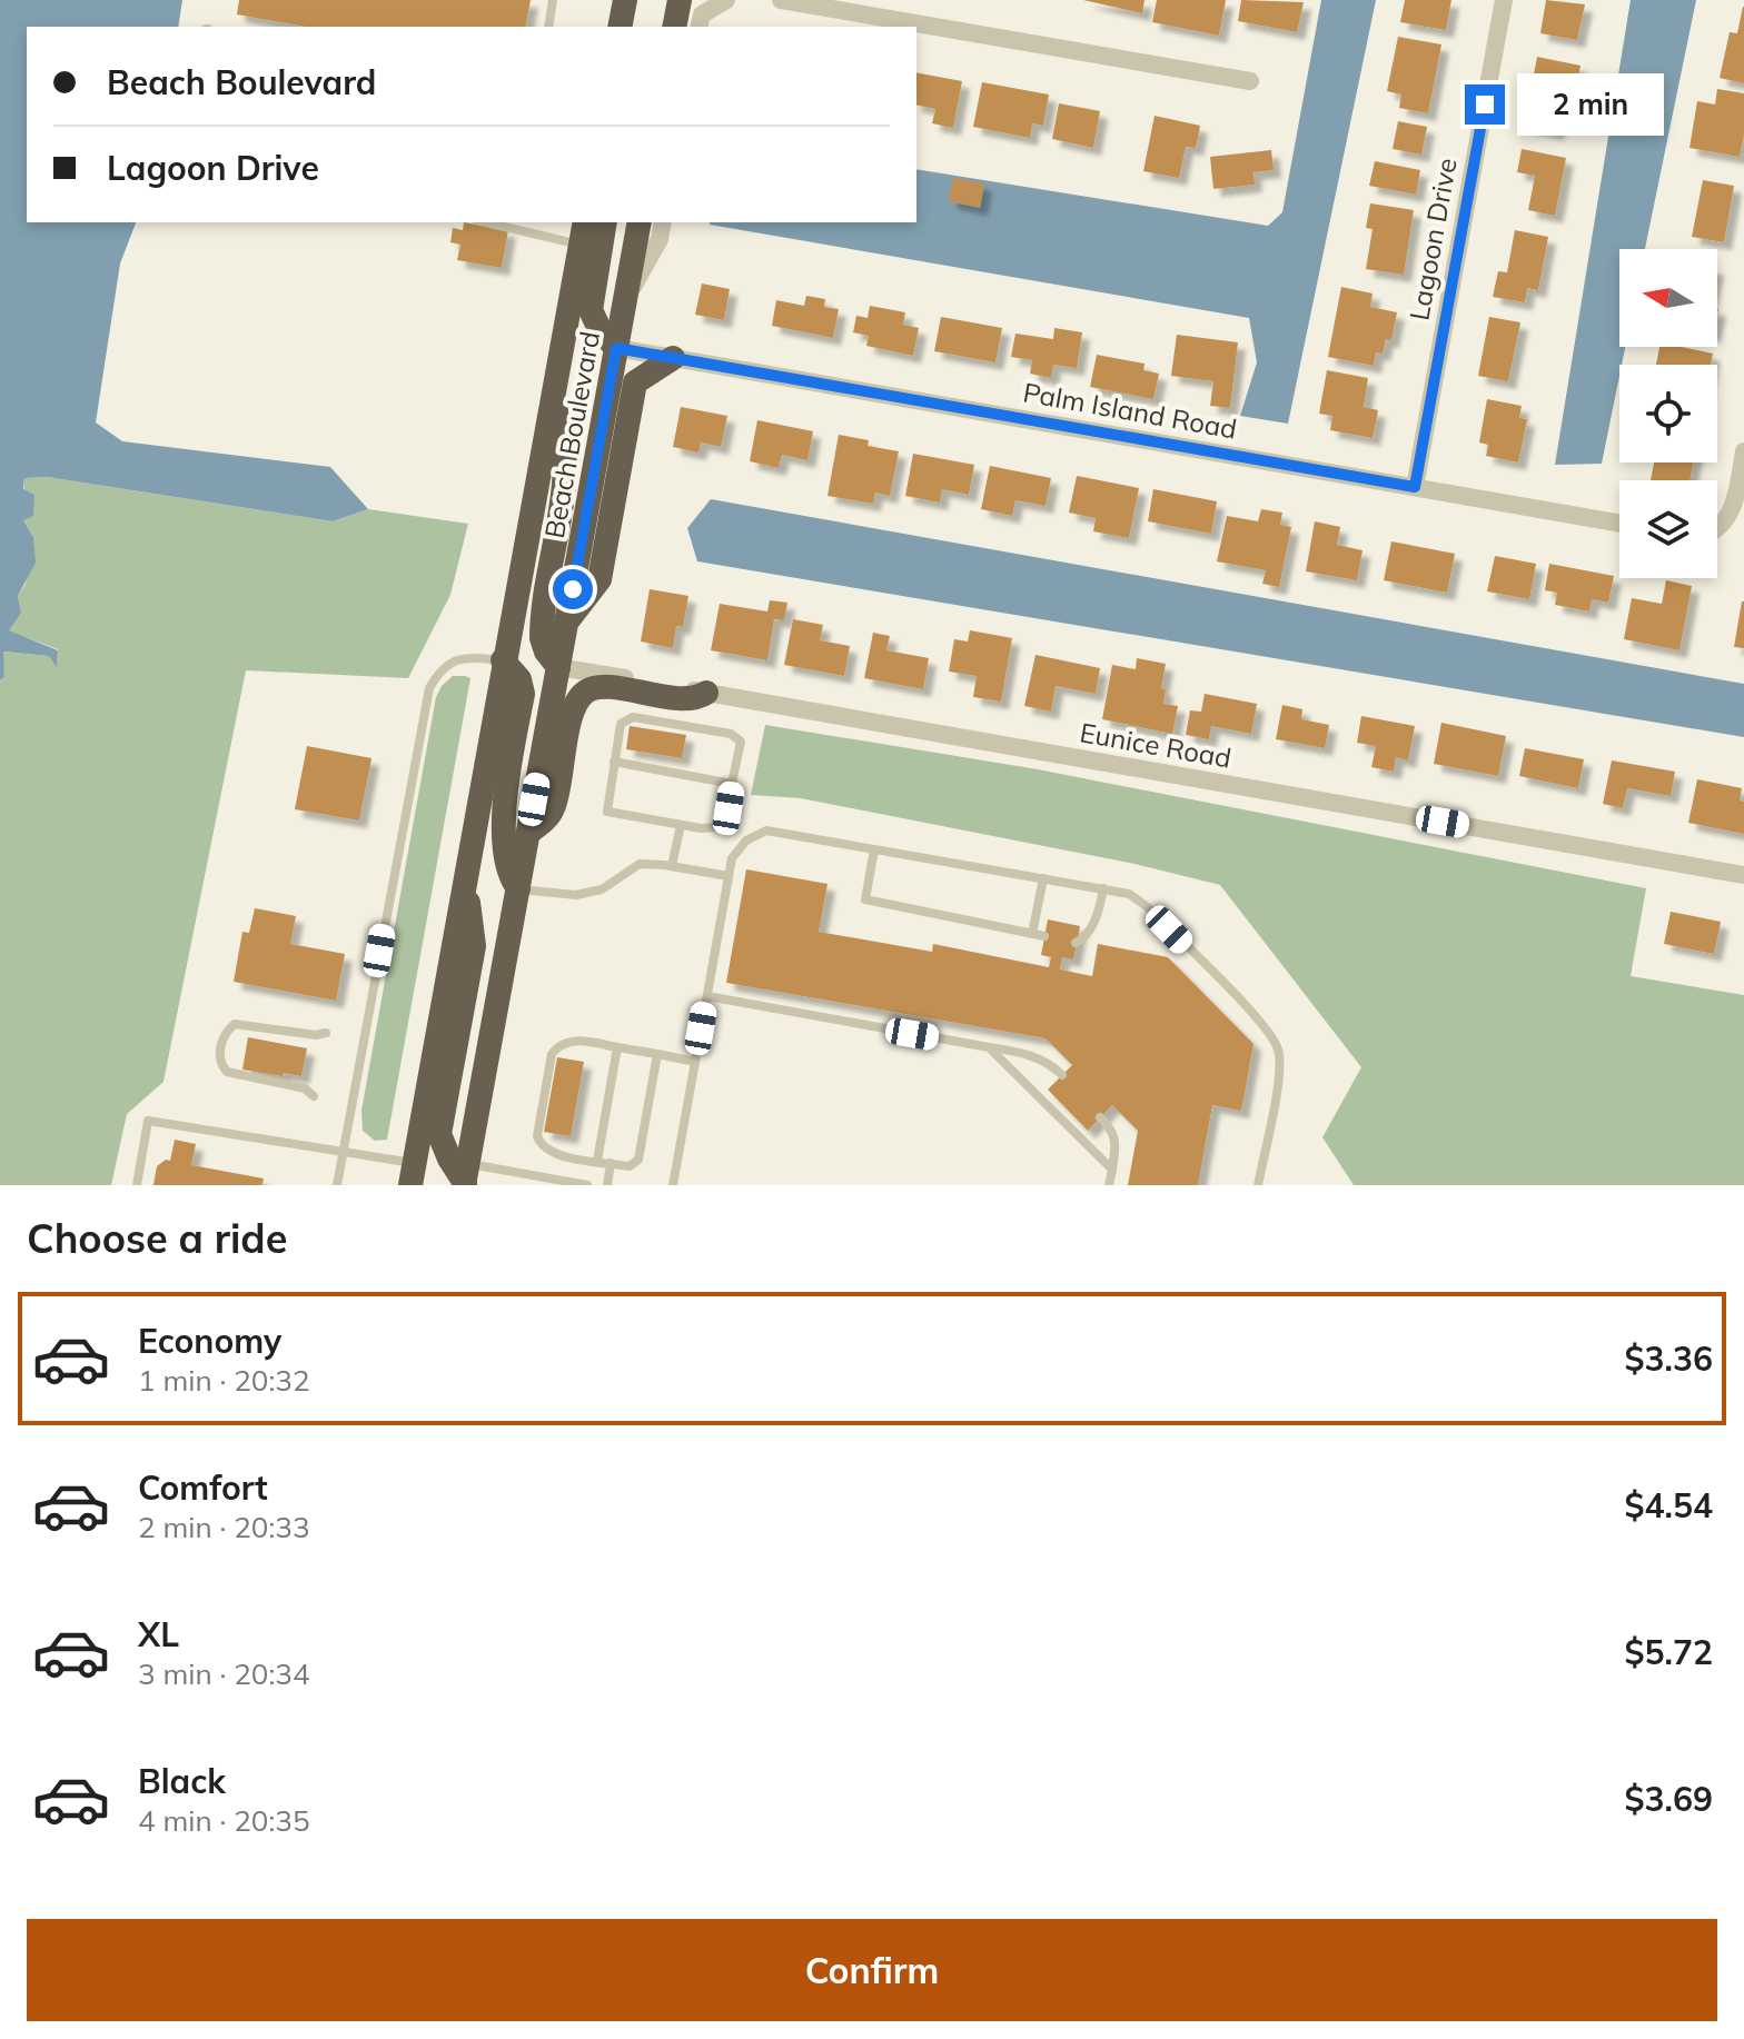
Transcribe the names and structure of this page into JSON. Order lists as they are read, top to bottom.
{
  "streets": {
    "highway": ["Beach Boulevard"],
    "street": ["Lagoon Drive", "Palm Island Road", "Eunice Road"]
  },
  "crossings": [
    ["Lagoon Drive", "Palm Island Road"],
    ["Palm Island Road", "Beach Boulevard"],
    ["Beach Boulevard", "Eunice Road"]
  ],
  "north": "left",
  "page": {
    "banner": ["Beach Boulevard", "Lagoon Drive"],
    "bubble": "2 min",
    "heading": "Choose a ride",
    "list": [
      {
        "name": "Economy",
        "note": "1 min · 20:32",
        "value": "$3.36"
      },
      {
        "name": "Comfort",
        "note": "2 min · 20:33",
        "value": "$4.54"
      },
      {
        "name": "XL",
        "note": "3 min · 20:34",
        "value": "$5.72"
      },
      {
        "name": "Black",
        "note": "4 min · 20:35",
        "value": "$3.69"
      }
    ],
    "buttons": "Confirm"
  }
}
